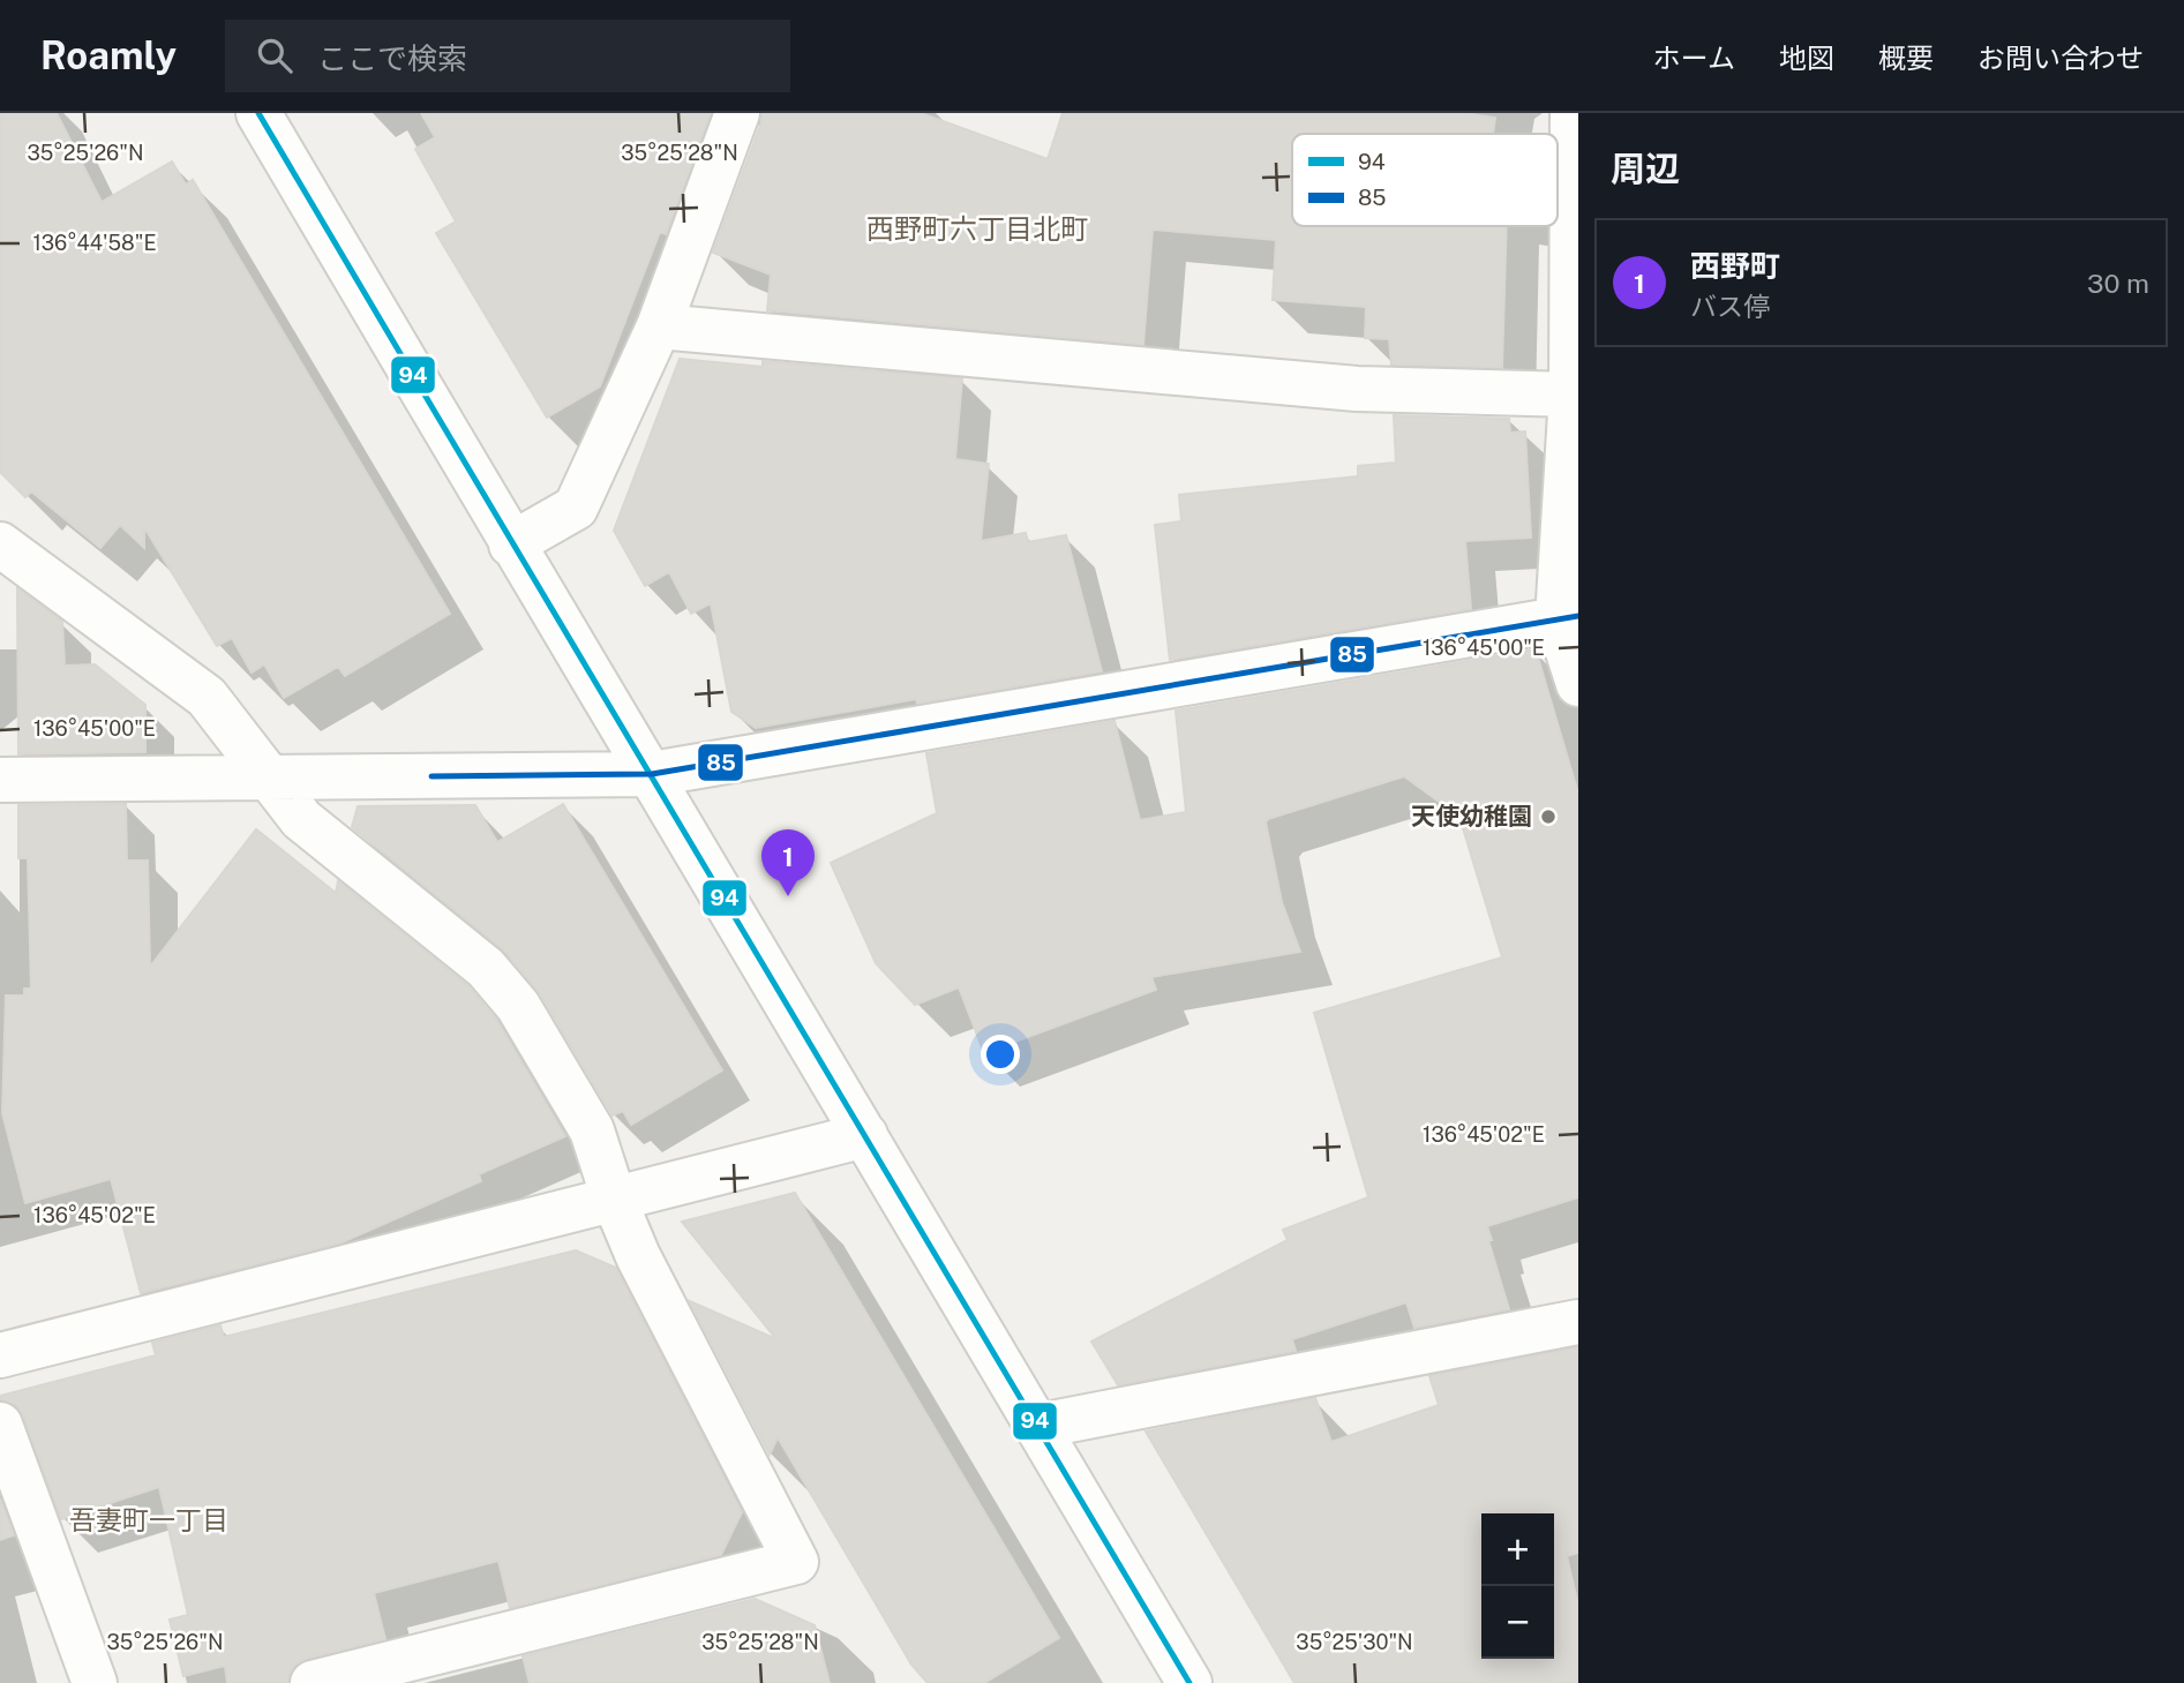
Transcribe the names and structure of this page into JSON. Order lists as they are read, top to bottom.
{
  "districts": ["西野町六丁目北町", "吾妻町一丁目"],
  "places": ["天使幼稚園"],
  "lines": ["transit line 94", "transit line 85"],
  "legend": ["94", "85"],
  "page": {
    "header": "Roamly",
    "search": "ここで検索",
    "nav": [
      "ホーム",
      "地図",
      "概要",
      "お問い合わせ"
    ],
    "heading": "周辺",
    "list": [
      {
        "mark": "1",
        "name": "西野町",
        "note": "バス停",
        "value": "30 m"
      }
    ],
    "pins": "1",
    "map_buttons": ["+", "−"]
  },
  "coordinates": [
    "35°25'26\"N",
    "35°25'28\"N",
    "136°44'58\"E",
    "136°45'00\"E",
    "136°45'02\"E",
    "35°25'30\"N"
  ]
}
